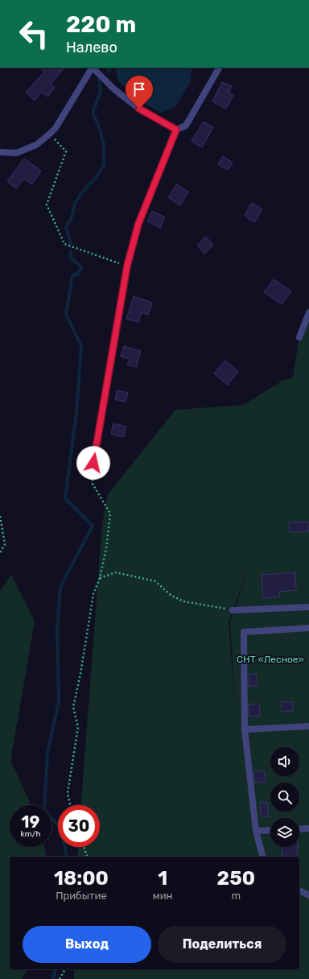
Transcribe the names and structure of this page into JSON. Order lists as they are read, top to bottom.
{
  "parks": ["СНТ «Лесное»"],
  "page": {
    "turn": ["220 m", "Налево"],
    "speed": "19 km/h",
    "limit": "30",
    "eta": [
      "18:00",
      "Прибытие",
      "1",
      "мин",
      "250",
      "m"
    ],
    "buttons": ["Выход", "Поделиться"]
  }
}
